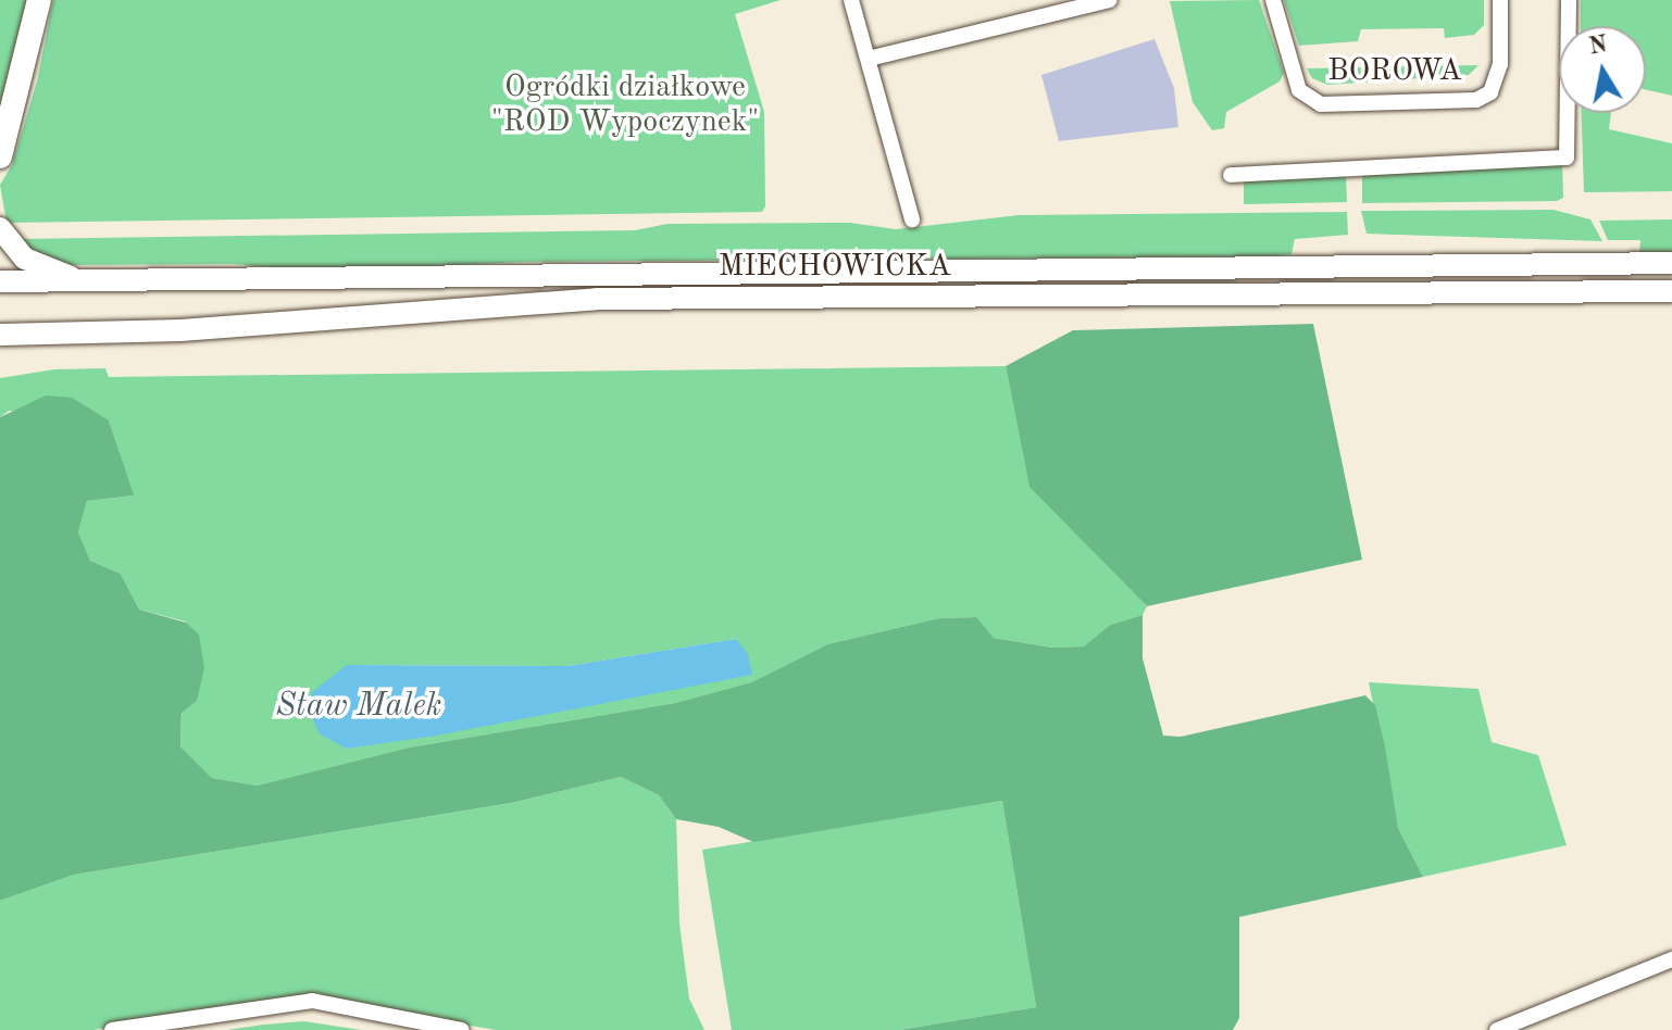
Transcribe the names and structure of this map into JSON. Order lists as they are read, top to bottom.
{
  "streets": {
    "main road": ["MIECHOWICKA"],
    "street": ["BOROWA"]
  },
  "water": ["Staw Malek"],
  "parks": ["Ogródki działkowe \"ROD Wypoczynek\""],
  "north": "top"
}
